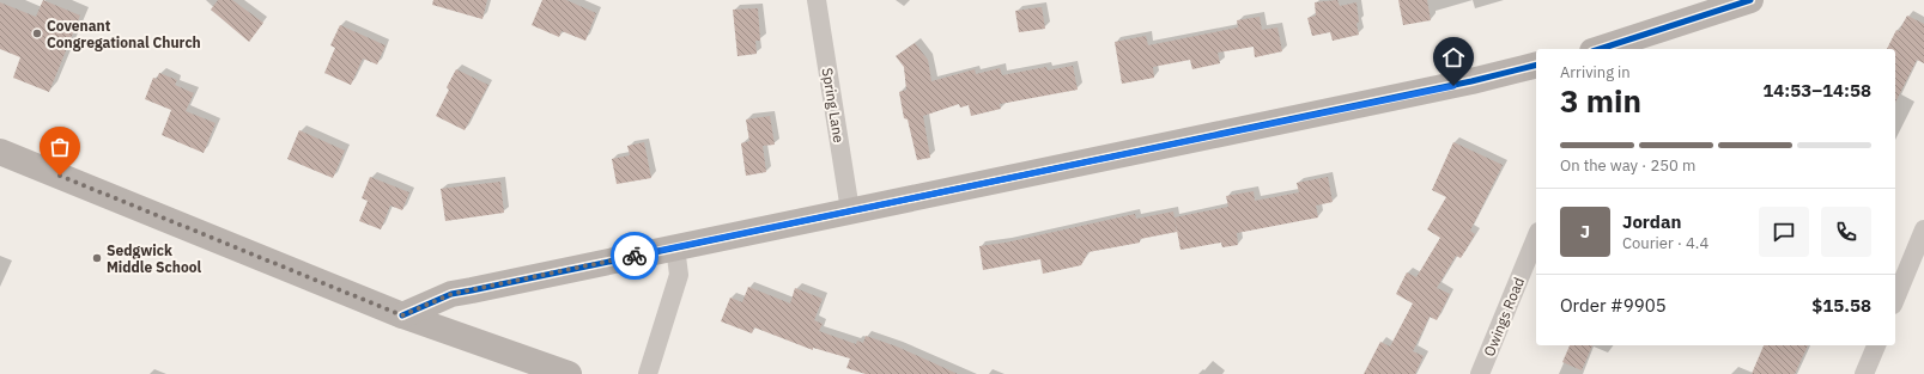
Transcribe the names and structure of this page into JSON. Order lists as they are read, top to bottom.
{
  "streets": {
    "street": ["Spring Lane", "Owings Road"]
  },
  "places": ["Covenant Congregational Church", "Sedgwick Middle School"],
  "page": {
    "heading": ["3 min", "Arriving in", "14:53–14:58"],
    "panel": [
      "Jordan",
      "Courier · 4.4",
      "Order #9905",
      "$15.58"
    ],
    "bar": "On the way · 250 m",
    "round": "J"
  }
}
